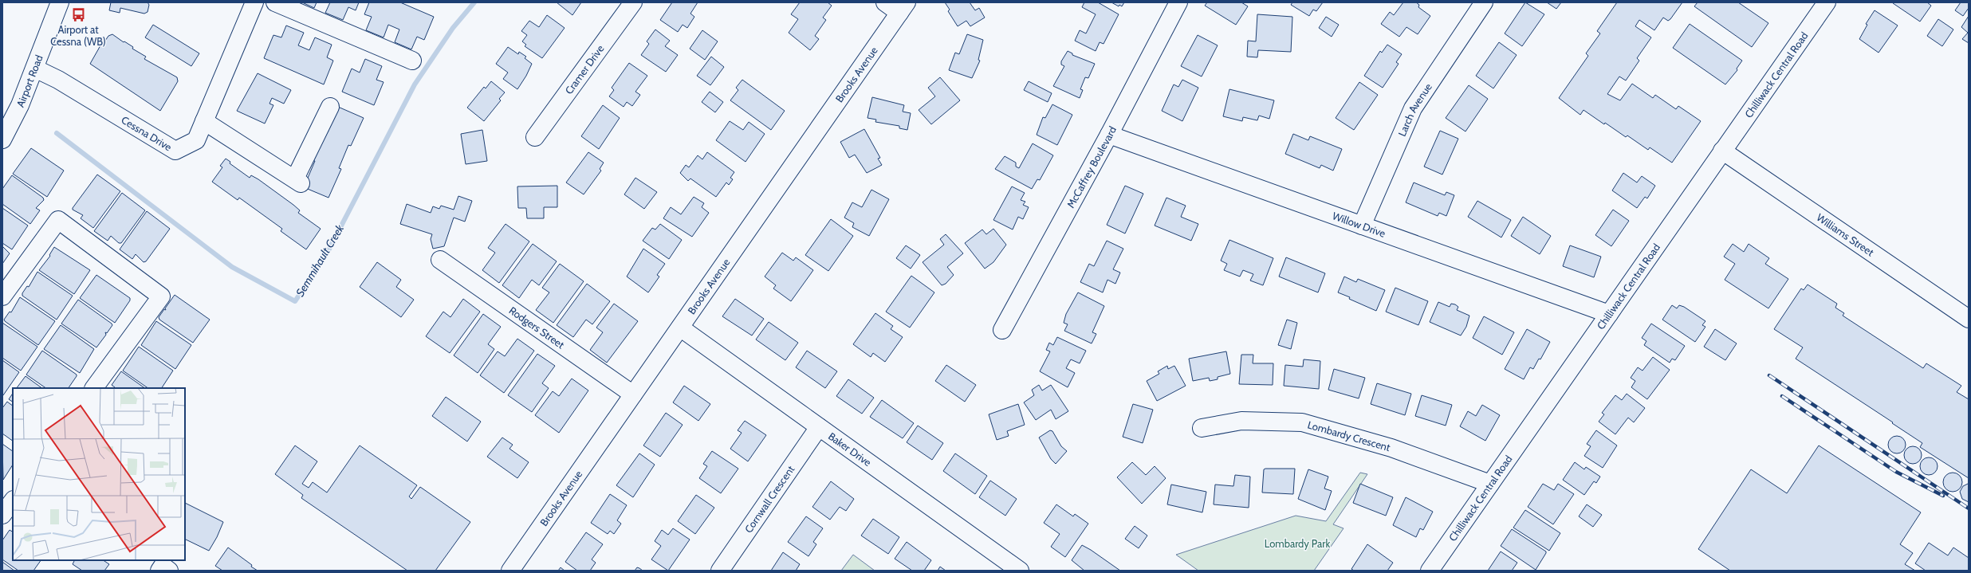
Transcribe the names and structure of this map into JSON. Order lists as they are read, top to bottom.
{
  "streets": {
    "street": [
      "Cramer Drive",
      "Brooks Avenue",
      "Chilliwack Central Road",
      "Airport Road",
      "Larch Avenue",
      "Cessna Drive",
      "McCaffrey Boulevard",
      "Willow Drive",
      "Williams Street",
      "Rodgers Street",
      "Lombardy Crescent",
      "Baker Drive",
      "Cornwall Crescent"
    ]
  },
  "crossings": [
    ["Brooks Avenue", "Rodgers Street"],
    ["Brooks Avenue", "Baker Drive"],
    ["Chilliwack Central Road", "Willow Drive"],
    ["Chilliwack Central Road", "Williams Street"],
    ["Chilliwack Central Road", "Lombardy Crescent"],
    ["Airport Road", "Cessna Drive"],
    ["Larch Avenue", "Willow Drive"],
    ["McCaffrey Boulevard", "Willow Drive"],
    ["Baker Drive", "Cornwall Crescent"]
  ],
  "water": ["Semmihault Creek"],
  "parks": ["Lombardy Park"],
  "places": {
    "bus stop": ["Airport at Cessna (WB)"]
  }
}
